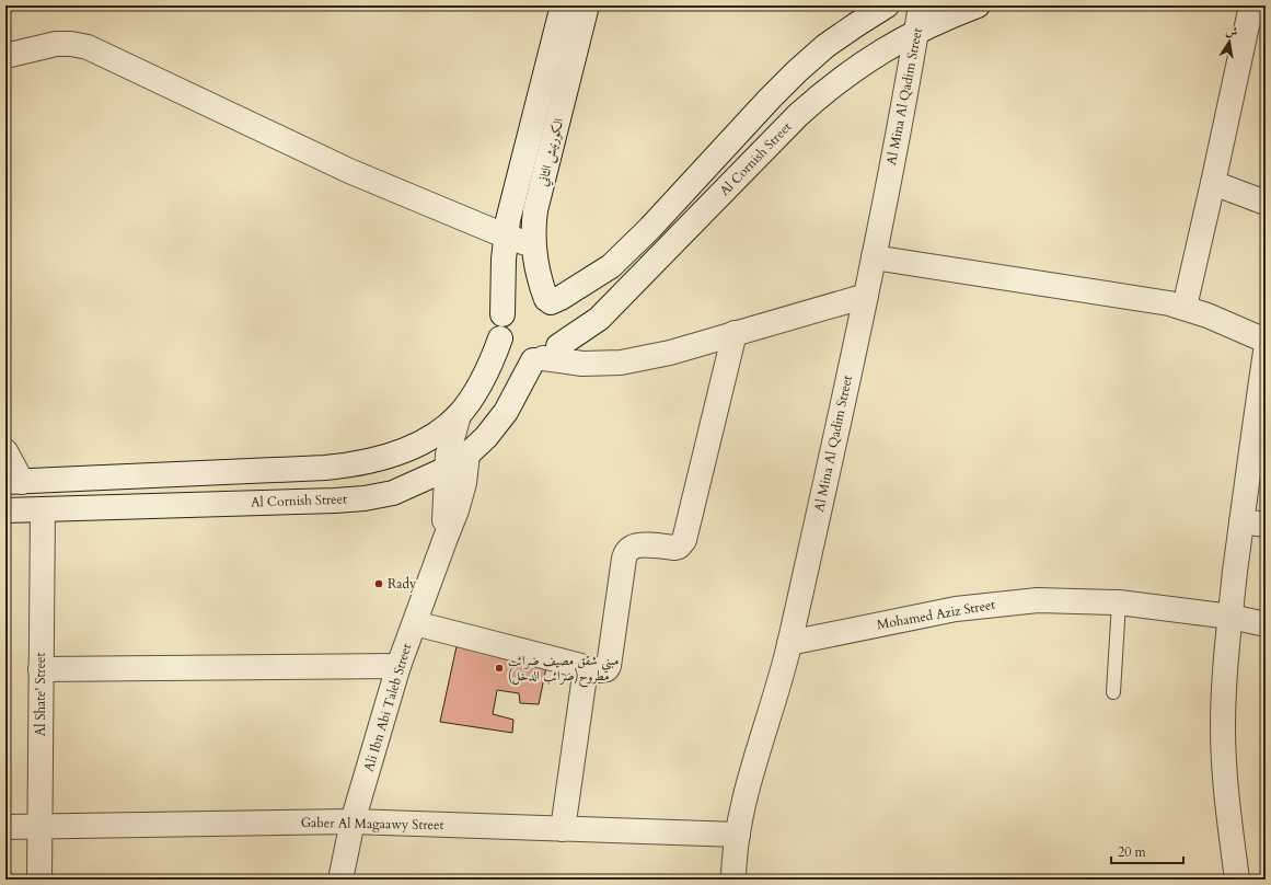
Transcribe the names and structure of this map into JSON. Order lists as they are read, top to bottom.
{
  "streets": {
    "street": [
      "Al Mina Al Qadim Street",
      "الكورنيش الثاني",
      "Al Cornish Street",
      "Mohamed Aziz Street",
      "Al Shate' Street",
      "Ali Ibn Abi Taleb Street",
      "Gaber Al Magaawy Street"
    ]
  },
  "crossings": [
    ["Al Mina Al Qadim Street", "Al Cornish Street"],
    ["Al Mina Al Qadim Street", "Mohamed Aziz Street"],
    ["Al Mina Al Qadim Street", "Gaber Al Magaawy Street"],
    ["الكورنيش الثاني", "Al Cornish Street"],
    ["Al Cornish Street", "Al Shate' Street"],
    ["Al Cornish Street", "Ali Ibn Abi Taleb Street"],
    ["Al Shate' Street", "Gaber Al Magaawy Street"],
    ["Ali Ibn Abi Taleb Street", "Gaber Al Magaawy Street"]
  ],
  "places": ["Rady", "مبني شقق مصيف ضرائب مطروح(ضرائب الدخل)"],
  "scale_bar": "20 m",
  "north": "top"
}
